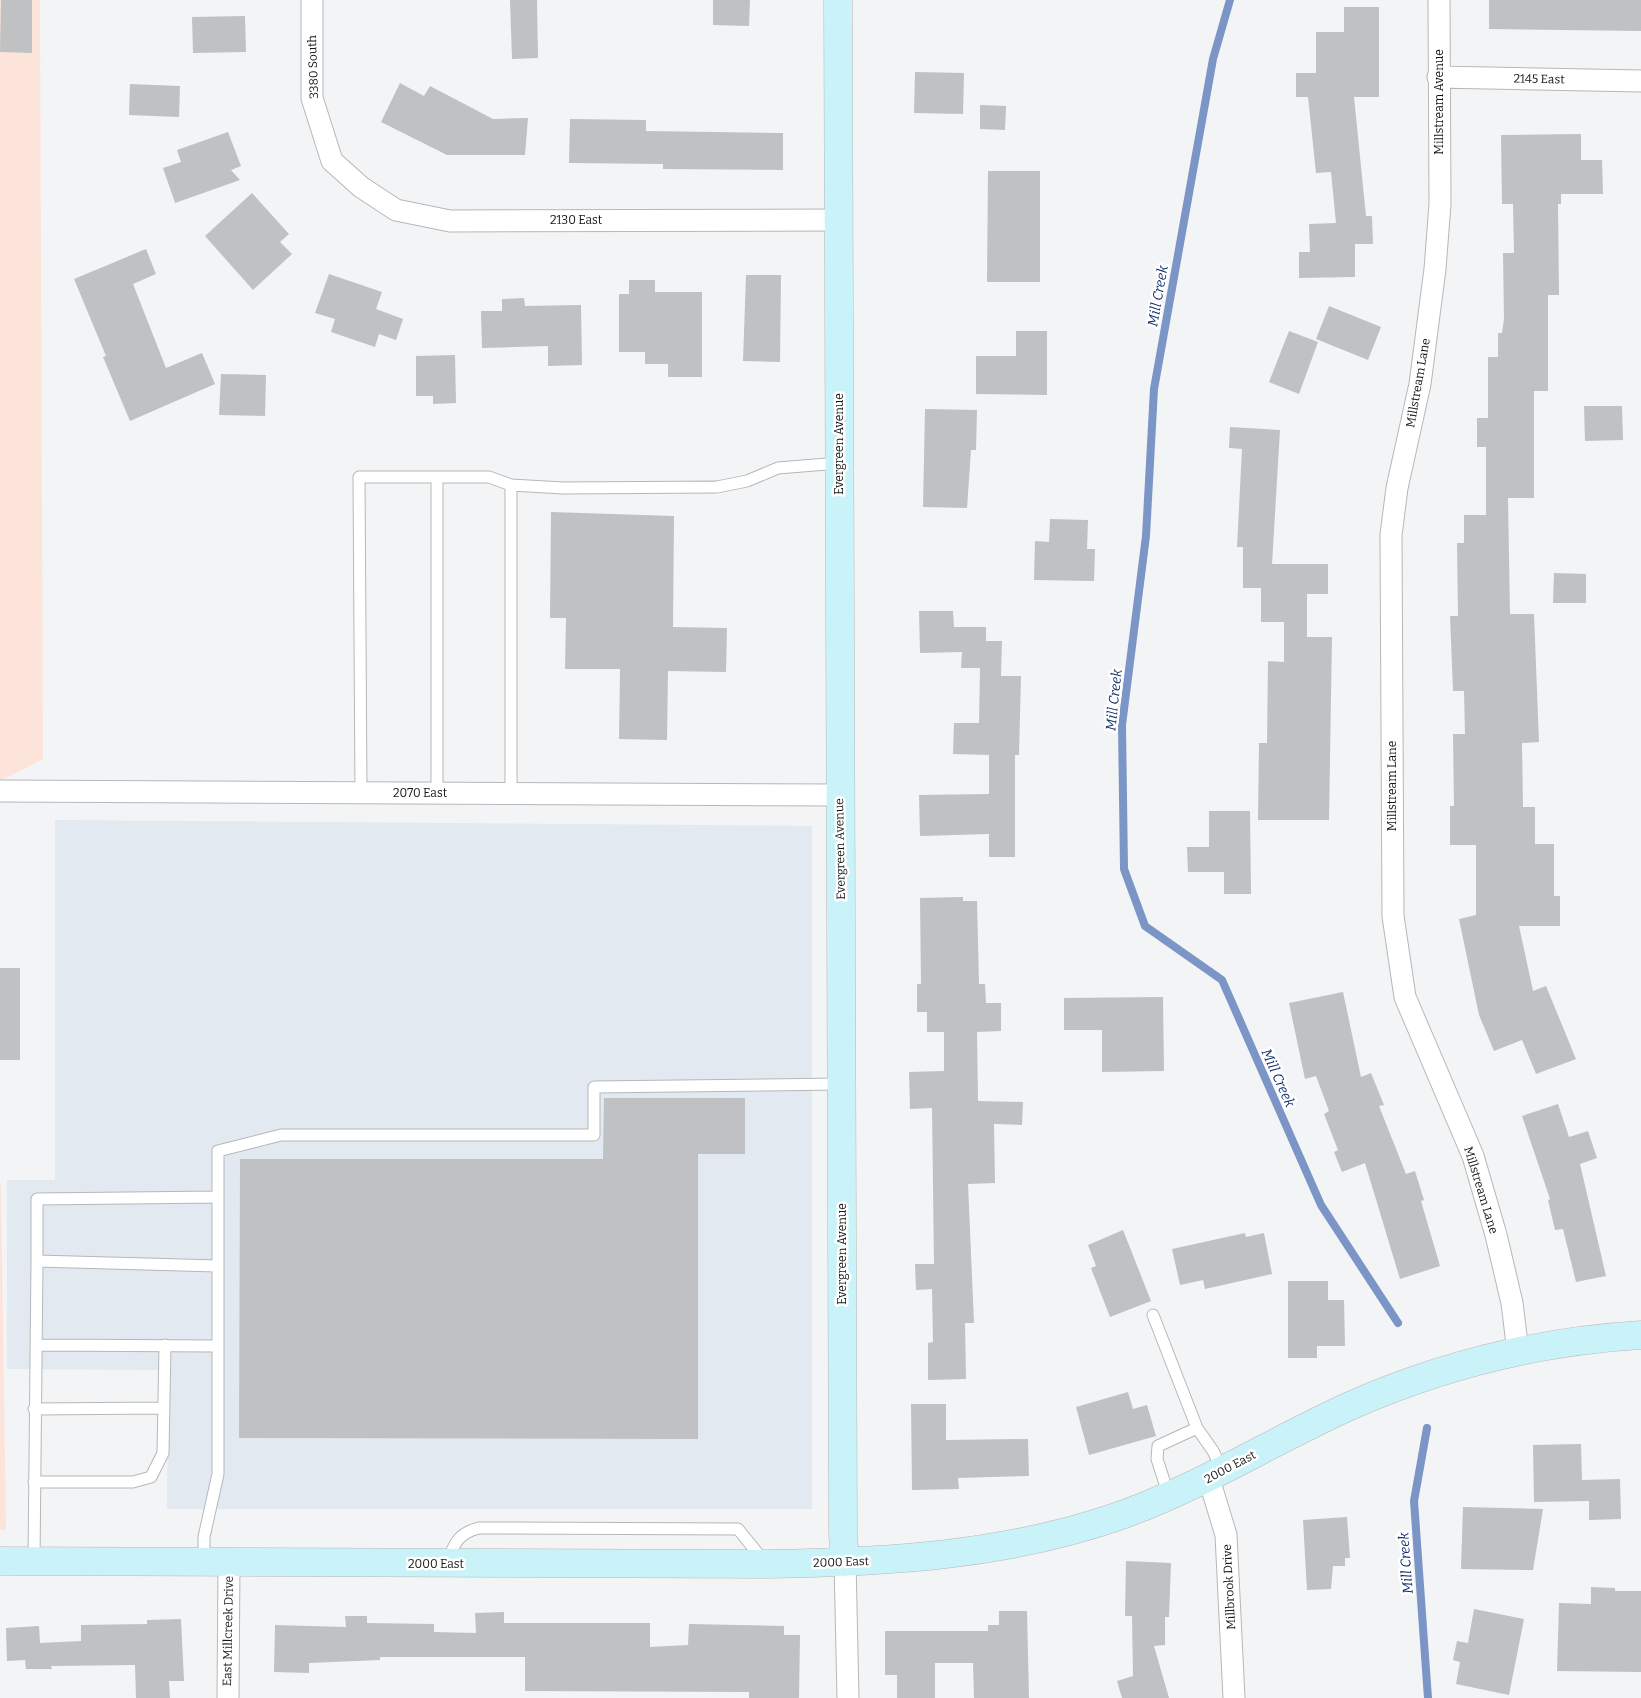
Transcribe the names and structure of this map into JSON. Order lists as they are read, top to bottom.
{
  "streets": {
    "street": [
      "3380 South",
      "2145 East",
      "Millstream Avenue",
      "2130 East",
      "Millstream Lane",
      "Evergreen Avenue",
      "2070 East",
      "2000 East",
      "Millbrook Drive",
      "East Millcreek Drive"
    ]
  },
  "crossings": [
    ["3380 South", "2130 East"],
    ["2145 East", "Millstream Avenue"],
    ["Millstream Avenue", "Millstream Lane"],
    ["2130 East", "Evergreen Avenue"],
    ["Millstream Lane", "2000 East"],
    ["Evergreen Avenue", "2070 East"],
    ["Evergreen Avenue", "2000 East"],
    ["2000 East", "Millbrook Drive"],
    ["2000 East", "East Millcreek Drive"]
  ],
  "water": ["Mill Creek"]
}
